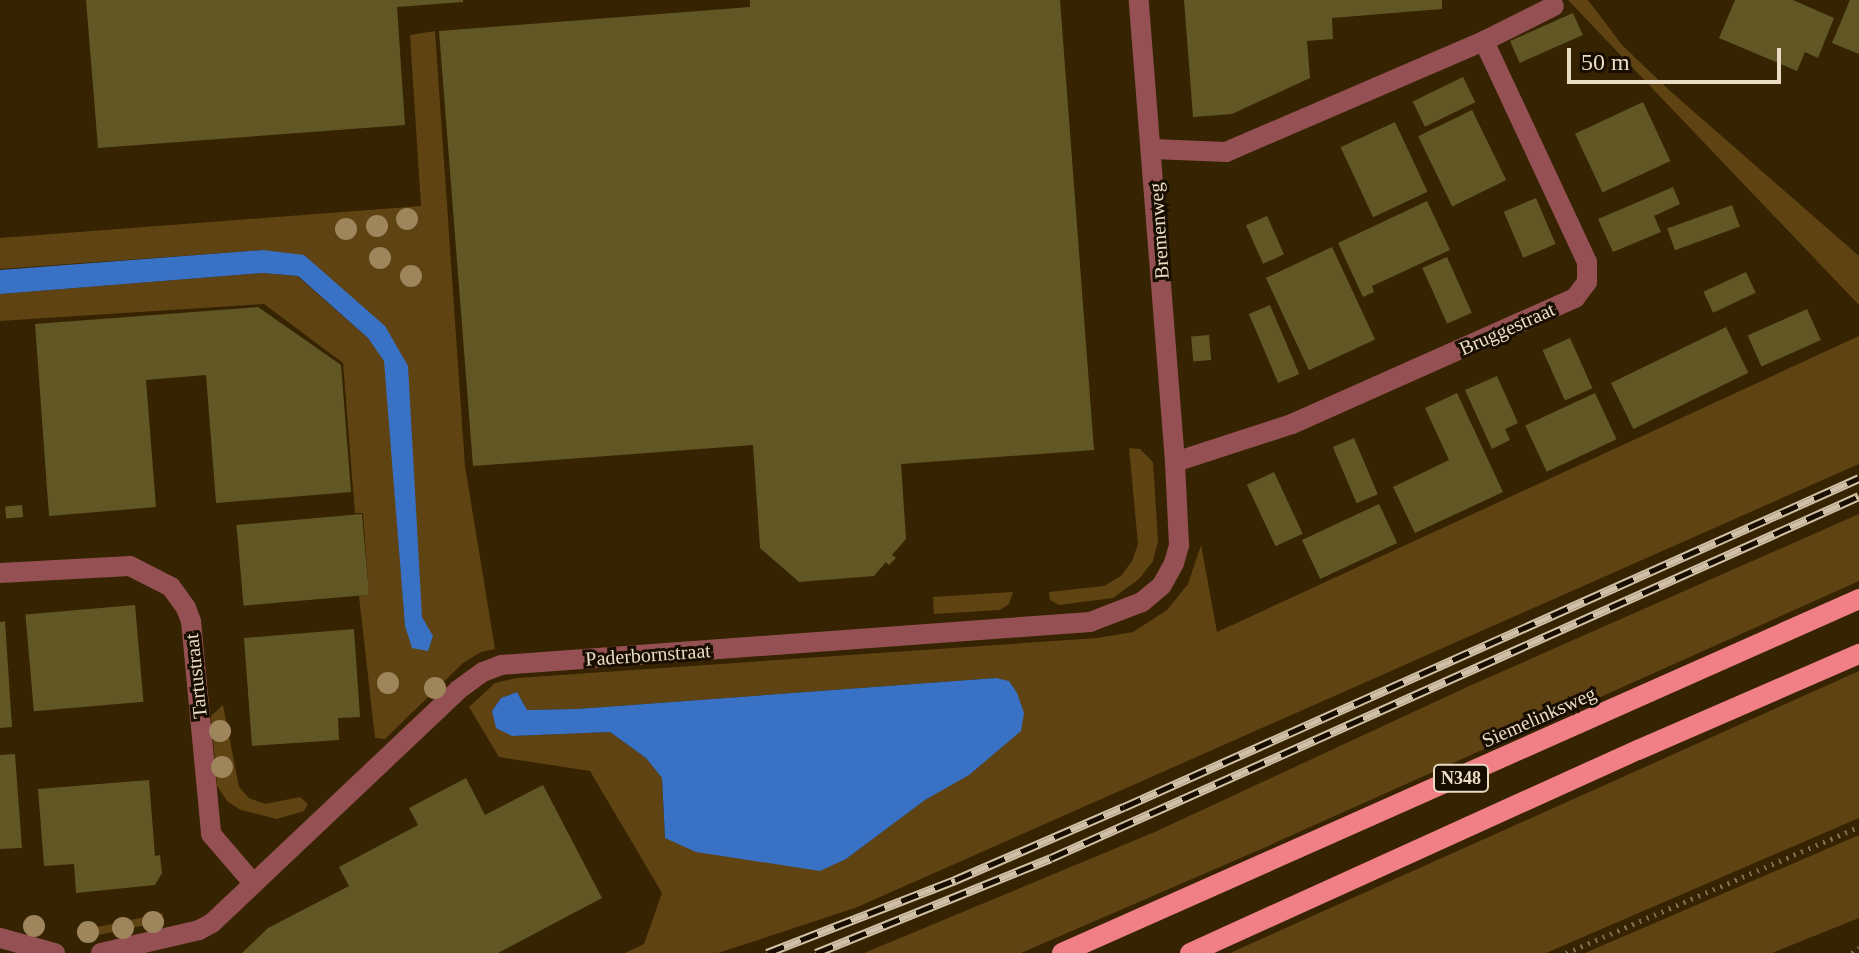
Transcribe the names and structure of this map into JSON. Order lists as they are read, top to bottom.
{
  "streets": {
    "main road": ["Siemelinksweg", "N348"],
    "street": [
      "Bremenweg",
      "Bruggestraat",
      "Paderbornstraat",
      "Tartustraat"
    ]
  },
  "crossings": [
    ["Bremenweg", "Bruggestraat"],
    ["Bremenweg", "Paderbornstraat"],
    ["Bruggestraat", "Paderbornstraat"],
    ["Paderbornstraat", "Tartustraat"]
  ],
  "scale_bar": "50 m"
}
